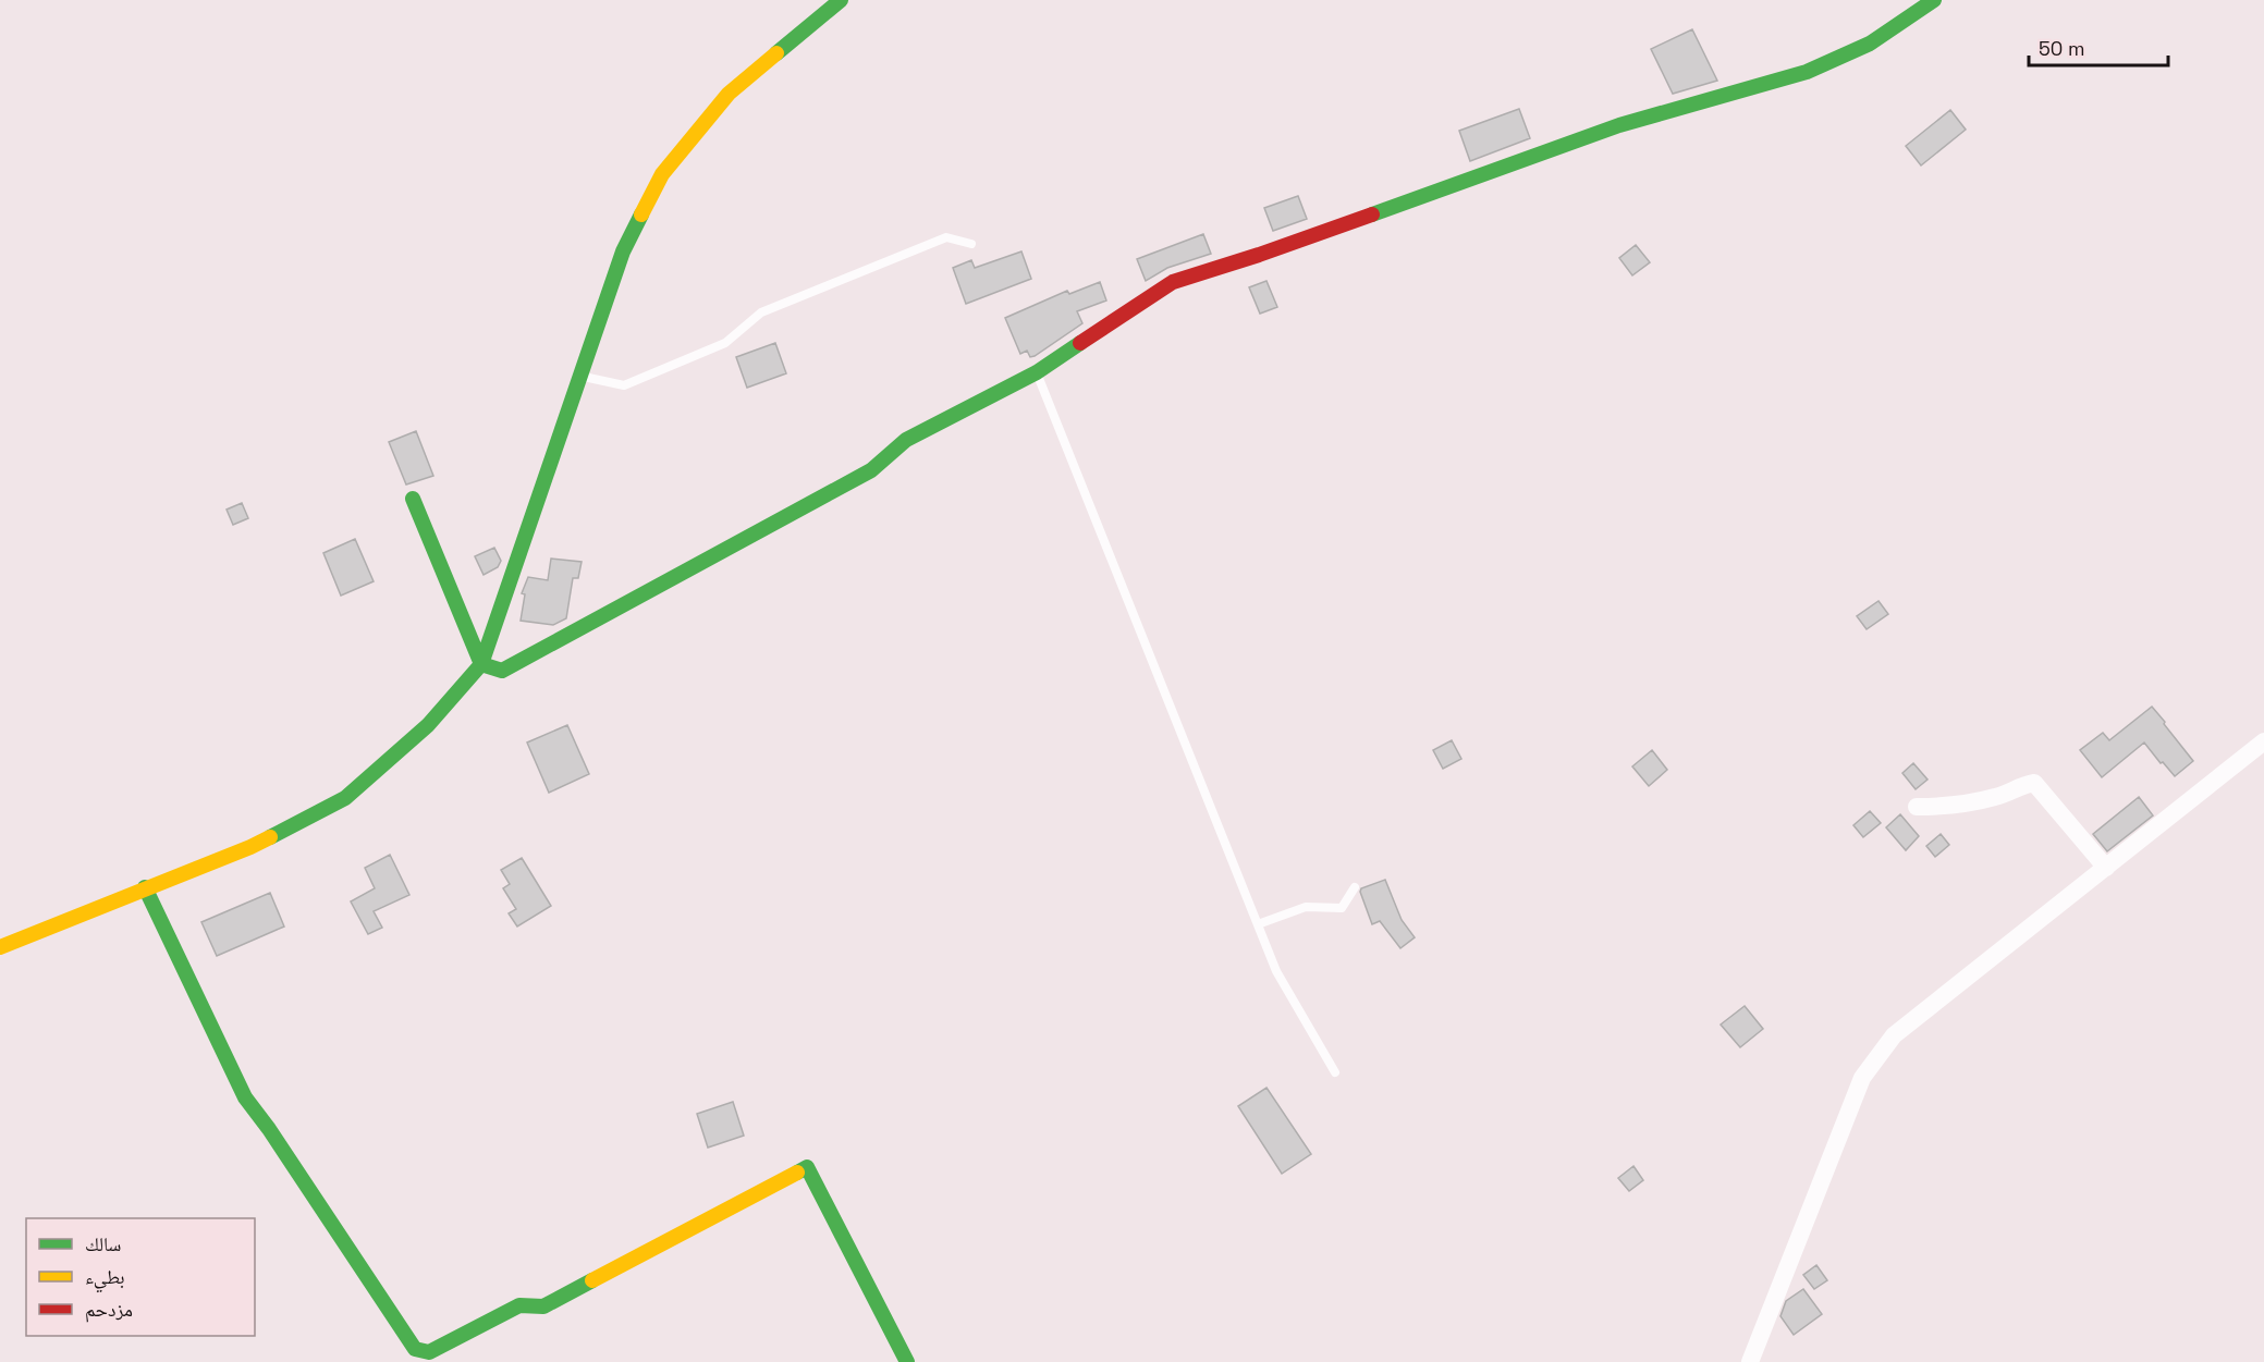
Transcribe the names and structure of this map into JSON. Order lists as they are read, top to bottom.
{
  "legend": ["سالك", "بطيء", "مزدحم"],
  "scale_bar": "50 m"
}
